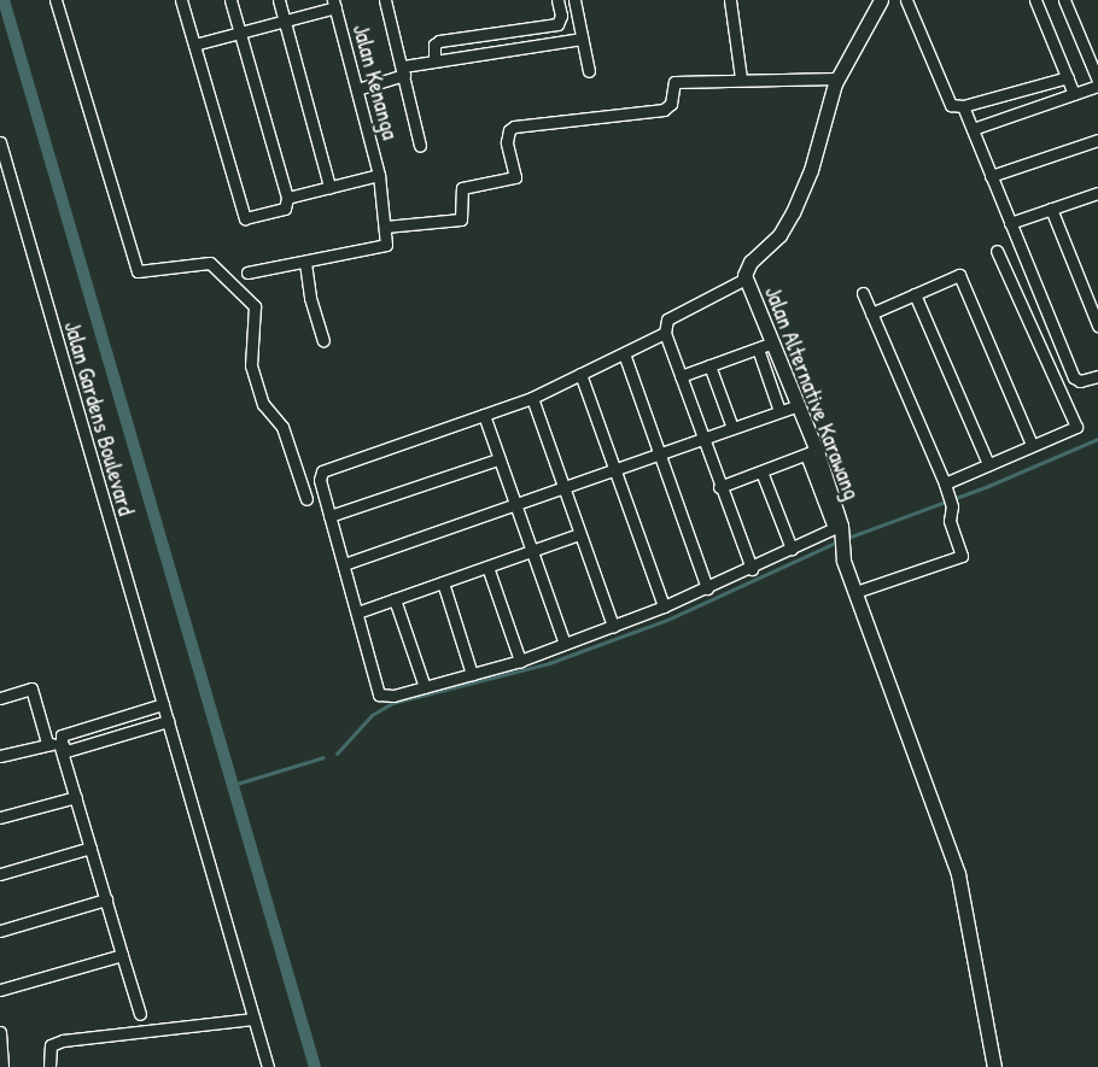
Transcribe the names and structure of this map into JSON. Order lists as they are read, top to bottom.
{
  "streets": {
    "street": ["Jalan Kenanga", "Jalan Alternative Karawang", "Jalan Gardens Boulevard"]
  }
}
